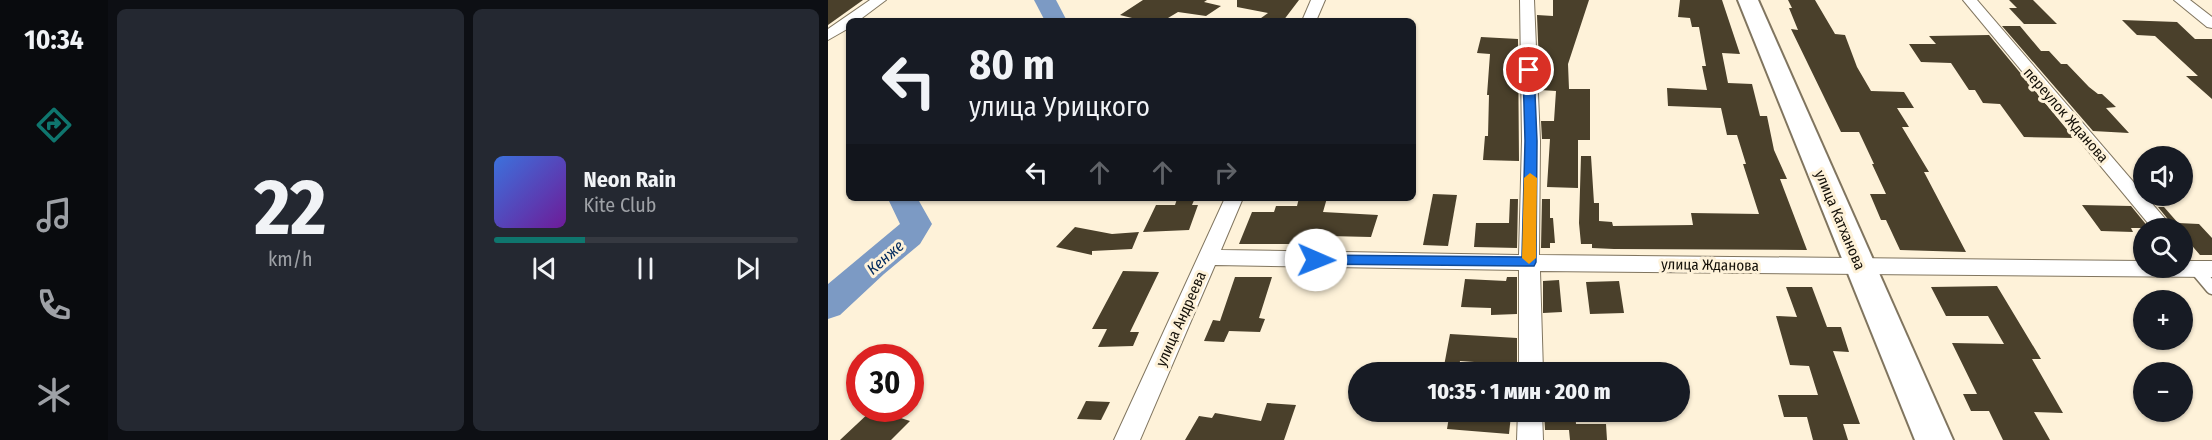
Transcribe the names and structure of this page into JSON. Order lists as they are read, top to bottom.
{
  "streets": {
    "street": [
      "переулок Жданова",
      "улица Катханова",
      "улица Жданова",
      "улица Андреева"
    ]
  },
  "crossings": [
    ["улица Катханова", "улица Жданова"],
    ["улица Жданова", "улица Андреева"]
  ],
  "water": ["Кенже"],
  "page": {
    "tabs": "10:34",
    "tile": ["22", "km/h"],
    "turn": ["80 m", "улица Урицкого"],
    "map_buttons": ["+", "−"],
    "song": ["Neon Rain", "Kite Club"],
    "limit": "30",
    "trip": "10:35 · 1 мин · 200 m"
  }
}
